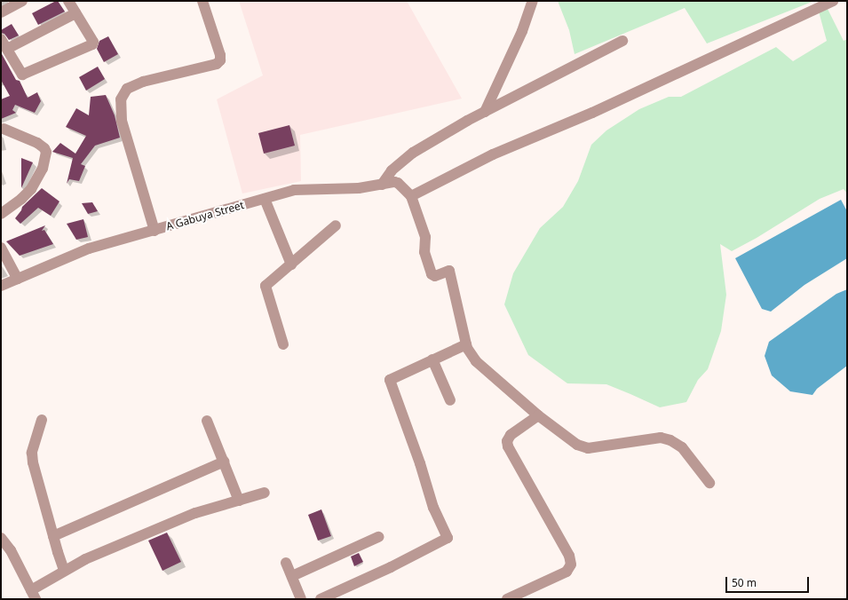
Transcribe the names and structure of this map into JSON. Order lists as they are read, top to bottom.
{
  "streets": {
    "street": ["A Gabuya Street"]
  },
  "scale_bar": "50 m"
}
